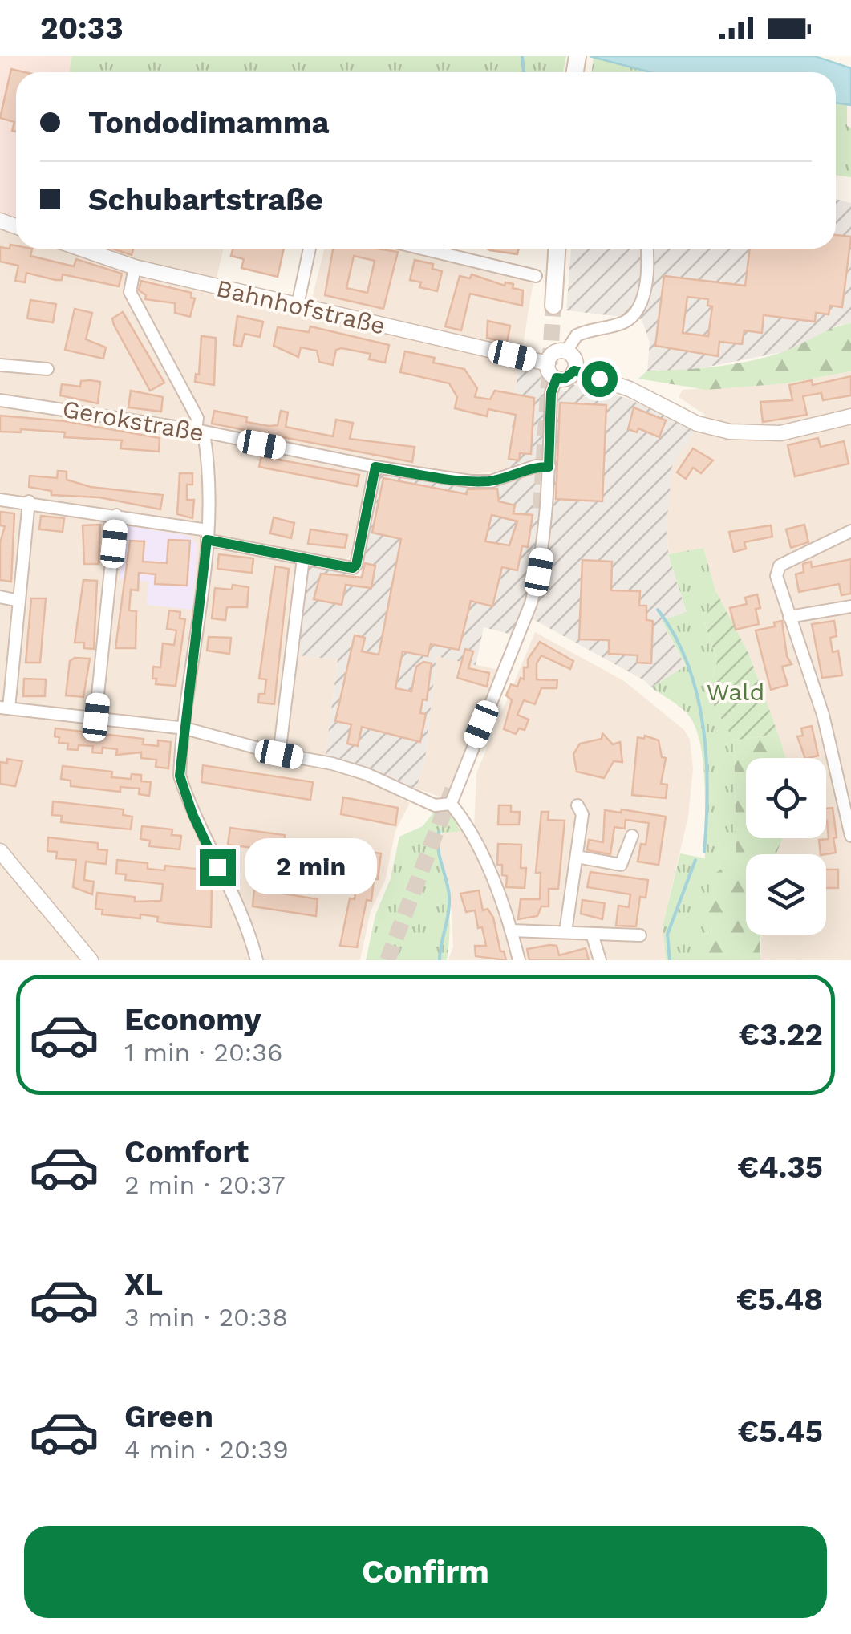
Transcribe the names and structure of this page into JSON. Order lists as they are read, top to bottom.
{
  "streets": {
    "street": ["Bahnhofstraße", "Gerokstraße"]
  },
  "parks": ["Wald"],
  "page": {
    "status": "20:33",
    "banner": ["Tondodimamma", "Schubartstraße"],
    "bubble": "2 min",
    "list": [
      {
        "name": "Economy",
        "note": "1 min · 20:36",
        "value": "€3.22"
      },
      {
        "name": "Comfort",
        "note": "2 min · 20:37",
        "value": "€4.35"
      },
      {
        "name": "XL",
        "note": "3 min · 20:38",
        "value": "€5.48"
      },
      {
        "name": "Green",
        "note": "4 min · 20:39",
        "value": "€5.45"
      }
    ],
    "buttons": "Confirm"
  }
}
